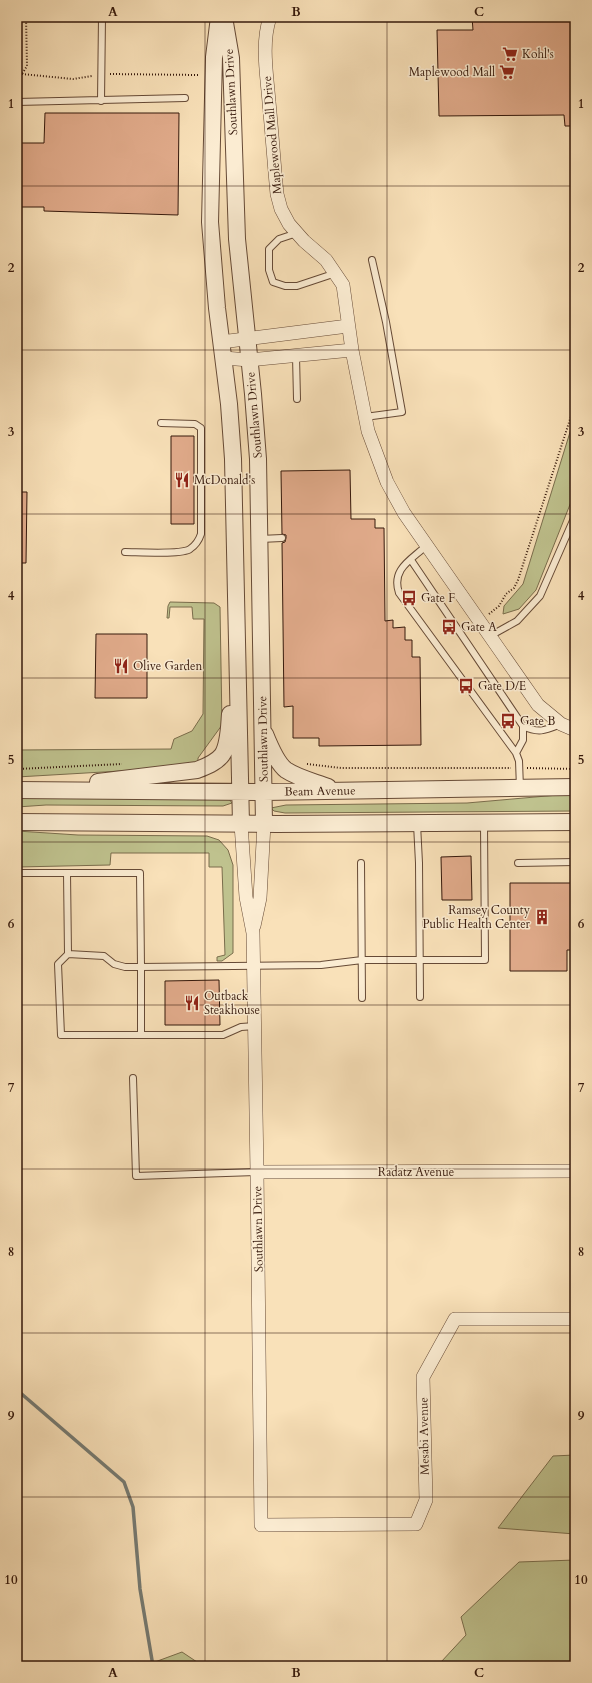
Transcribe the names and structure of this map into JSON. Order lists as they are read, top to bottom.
{
  "streets": {
    "street": [
      "Southlawn Drive",
      "Maplewood Mall Drive",
      "Beam Avenue",
      "Radatz Avenue",
      "Mesabi Avenue"
    ]
  },
  "crossings": [
    ["Southlawn Drive", "Beam Avenue"],
    ["Southlawn Drive", "Radatz Avenue"],
    ["Southlawn Drive", "Mesabi Avenue"]
  ],
  "places": {
    "supermarket": ["Kohl's", "Maplewood Mall"],
    "restaurant": ["McDonald's", "Olive Garden", "Outback Steakhouse"],
    "bus stop": [
      "Gate F",
      "Gate A",
      "Gate D/E",
      "Gate B"
    ],
    "building": ["Ramsey County Public Health Center"]
  },
  "grid": {
    "columns": ["A", "B", "C"],
    "rows": [
      "1",
      "2",
      "3",
      "4",
      "5",
      "6",
      "7",
      "8",
      "9",
      "10"
    ]
  }
}
